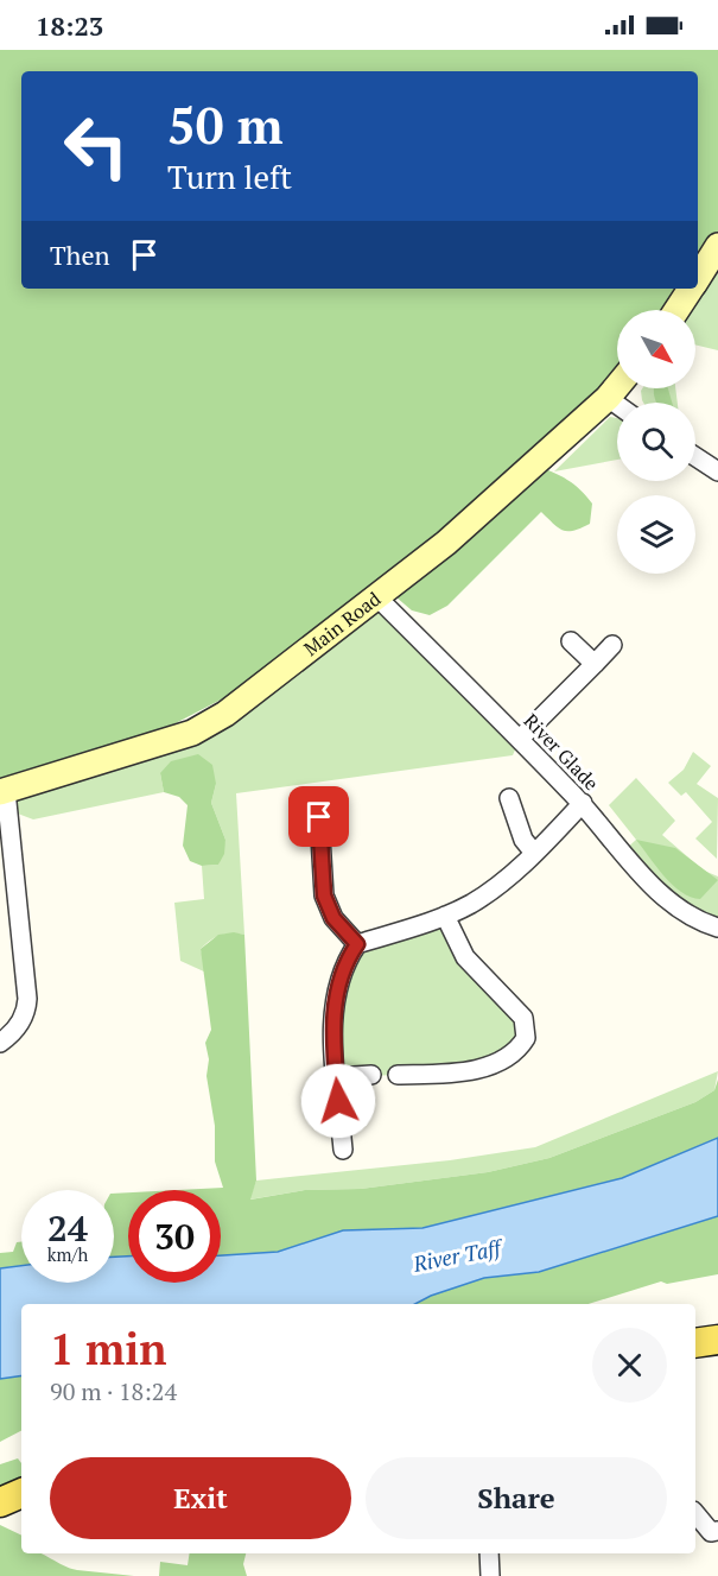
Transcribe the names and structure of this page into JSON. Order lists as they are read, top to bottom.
{
  "streets": {
    "street": ["Main Road", "River Glade"]
  },
  "crossings": [
    ["Main Road", "River Glade"]
  ],
  "water": ["River Taff"],
  "north": "bottom right",
  "page": {
    "status": "18:23",
    "turn": ["50 m", "Turn left"],
    "then": "Then",
    "speed": "24 km/h",
    "limit": "30",
    "heading": ["1 min", "90 m · 18:24"],
    "buttons": ["Exit", "Share"]
  }
}
